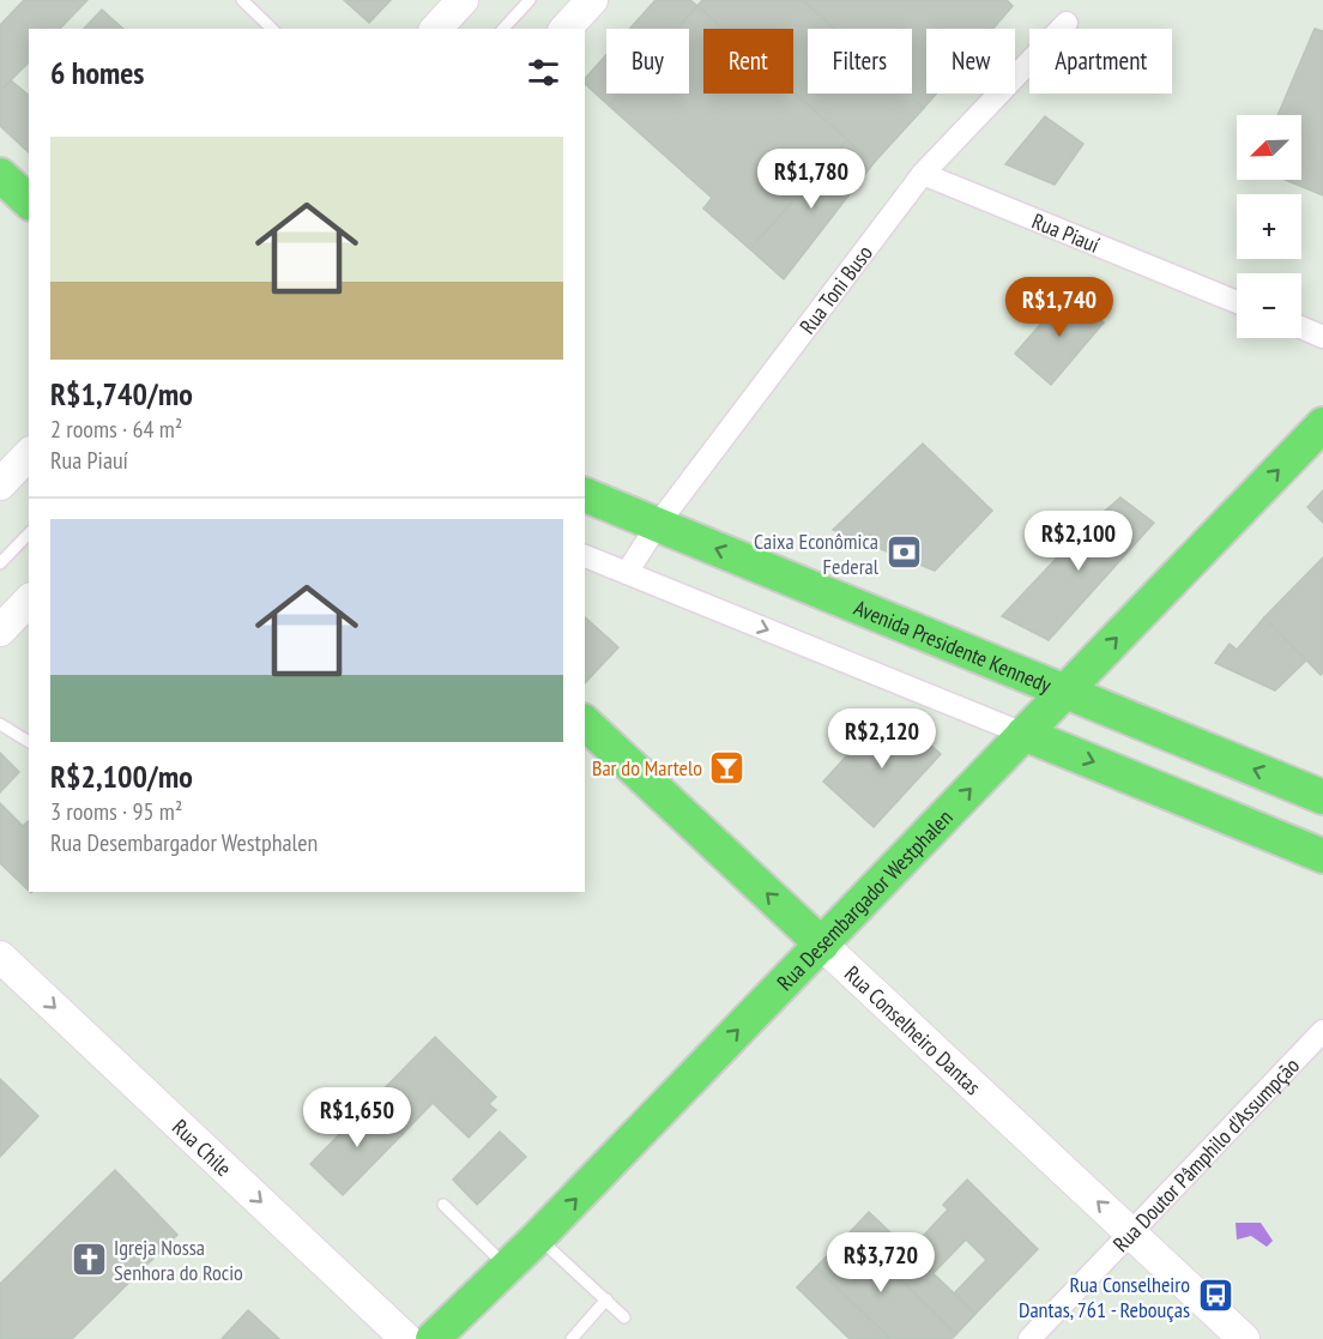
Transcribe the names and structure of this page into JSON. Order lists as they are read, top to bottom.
{
  "streets": {
    "main road": [
      "Avenida Presidente Kennedy",
      "Rua Desembargador Westphalen",
      "Rua Conselheiro Dantas",
      "Rua Chile"
    ],
    "street": ["Rua Piauí", "Rua Toni Buso", "Rua Doutor Pâmphilo d'Assumpção"]
  },
  "crossings": [
    ["Rua Piauí", "Rua Toni Buso"],
    ["Rua Toni Buso", "Avenida Presidente Kennedy"],
    ["Avenida Presidente Kennedy", "Rua Desembargador Westphalen"],
    ["Rua Desembargador Westphalen", "Rua Conselheiro Dantas"],
    ["Rua Conselheiro Dantas", "Rua Doutor Pâmphilo d'Assumpção"]
  ],
  "one_way": ["Rua Desembargador Westphalen", "Rua Conselheiro Dantas", "Rua Chile"],
  "places": {
    "bank": ["Caixa Econômica Federal"],
    "bar": ["Bar do Martelo"],
    "church": ["Igreja Nossa Senhora do Rocio"],
    "bus stop": ["Rua Conselheiro Dantas, 761 - Rebouças"]
  },
  "north": "bottom left",
  "page": {
    "chip": [
      "Buy",
      "Rent",
      "Filters",
      "New",
      "Apartment"
    ],
    "heading": "6 homes",
    "map_buttons": ["+", "−"],
    "list": [
      {
        "name": "R$1,740/mo",
        "note": "2 rooms · 64 m² · Rua Piauí"
      },
      {
        "name": "R$2,100/mo",
        "note": "3 rooms · 95 m² · Rua Desembargador Westphalen"
      }
    ],
    "price": [
      "R$1,780",
      "R$1,740",
      "R$2,100",
      "R$2,120",
      "R$1,650",
      "R$3,720"
    ]
  }
}
